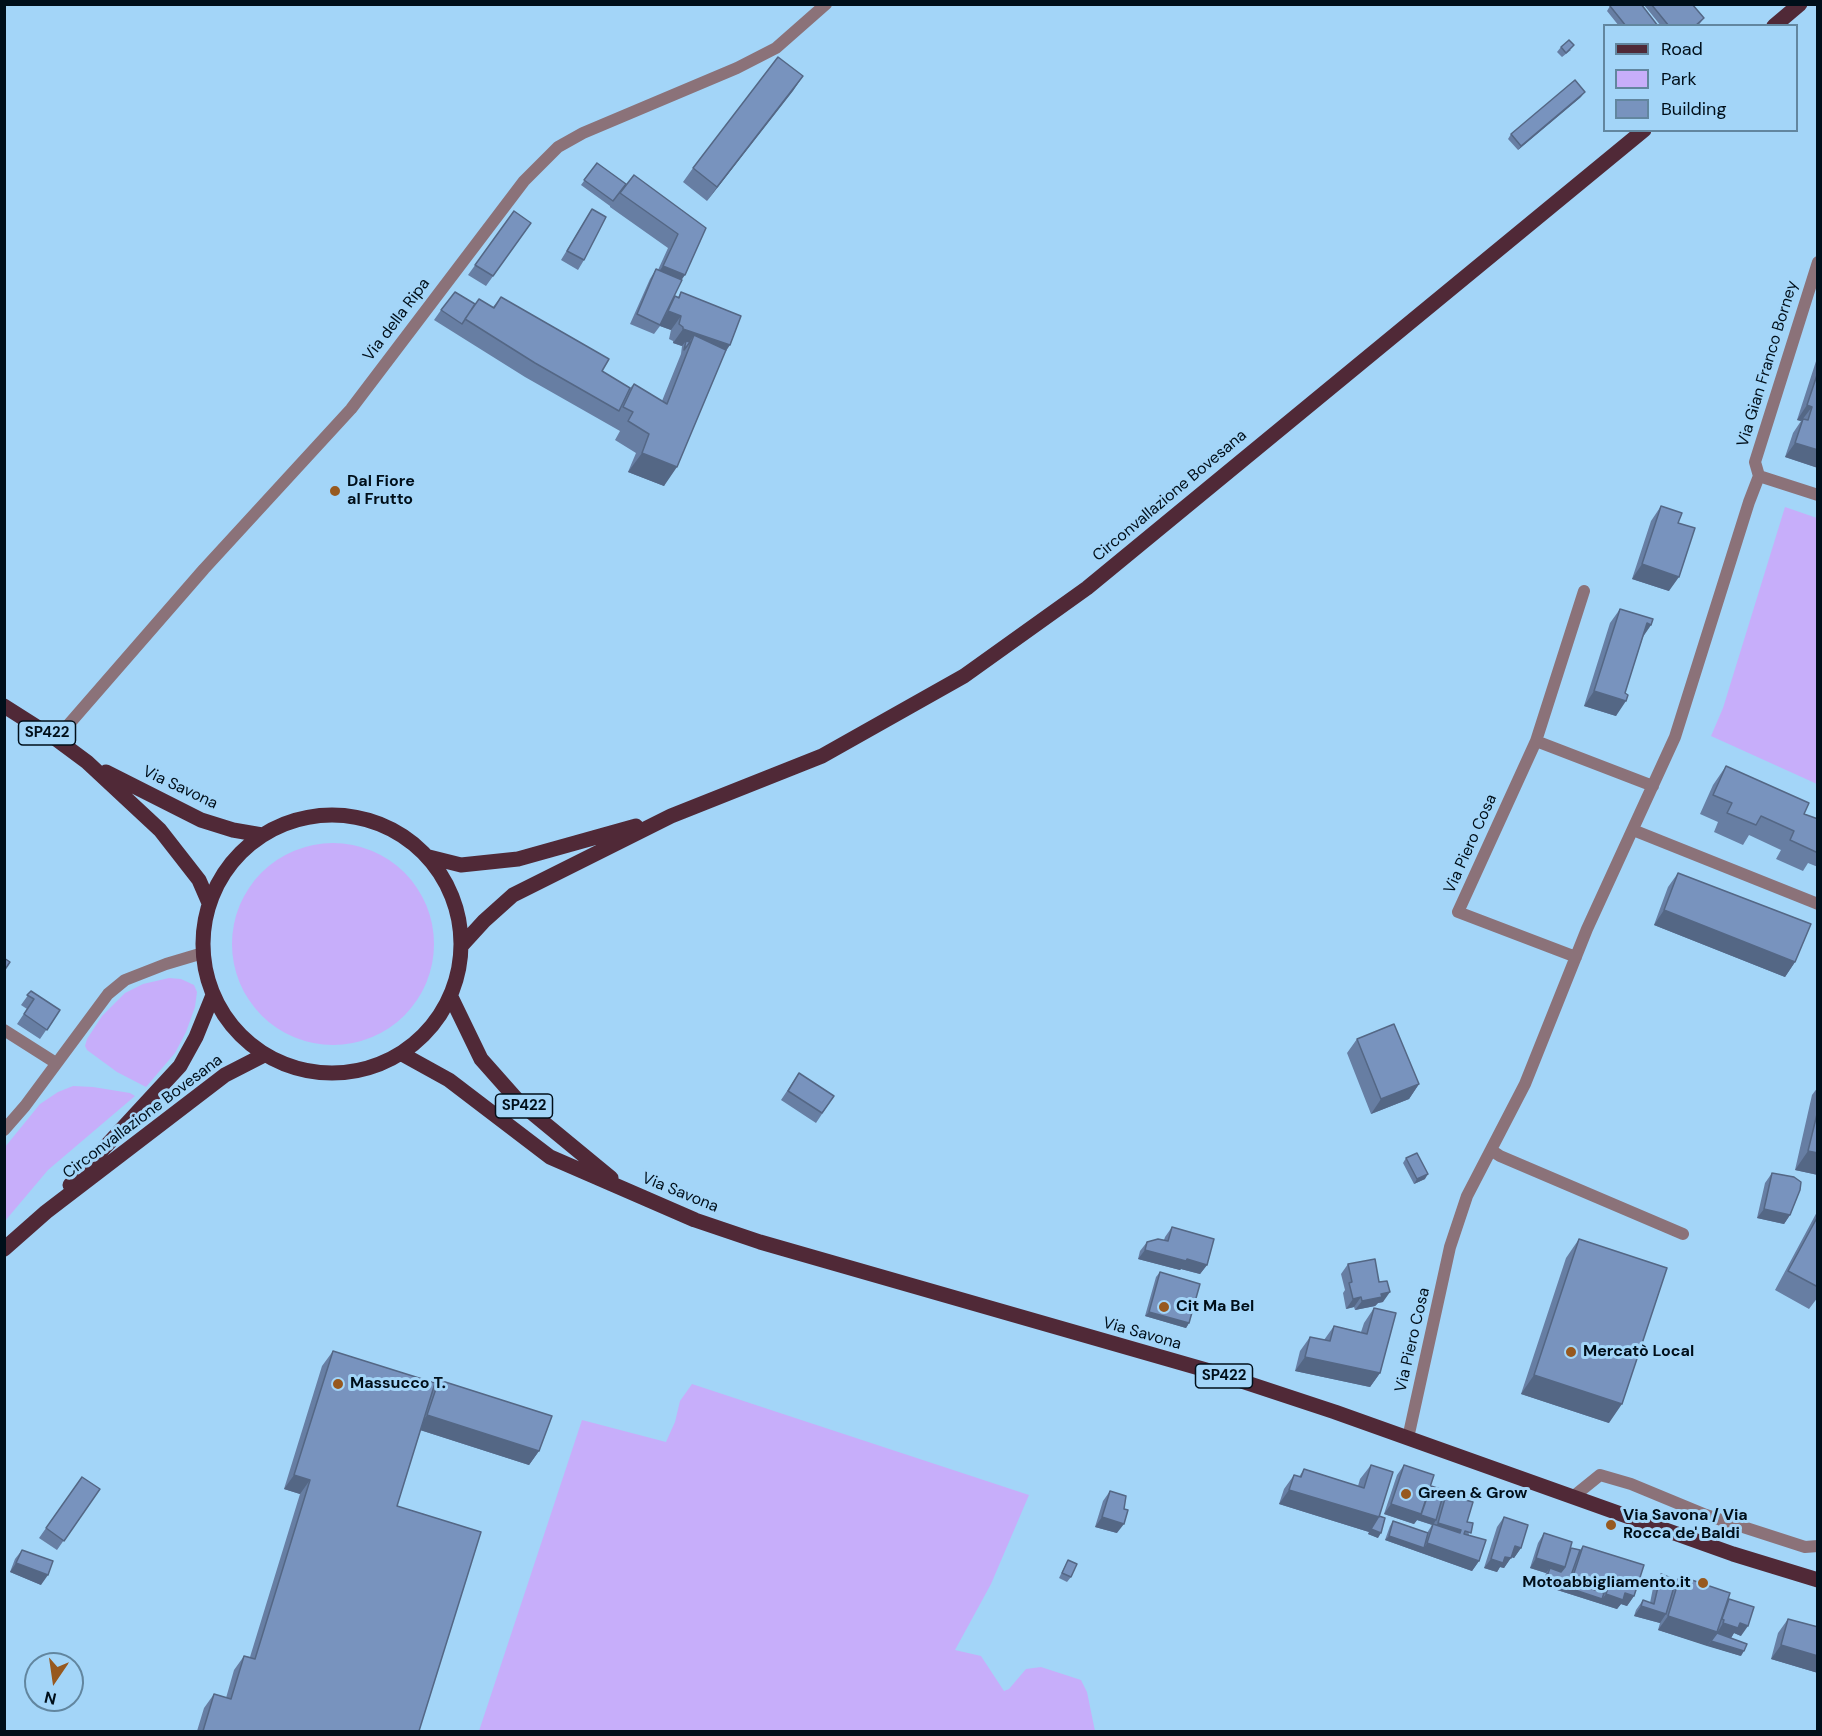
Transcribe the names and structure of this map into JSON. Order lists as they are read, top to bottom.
{
  "streets": {
    "main road": ["Circonvallazione Bovesana", "SP422", "Via Savona"],
    "street": ["Via della Ripa", "Via Gian Franco Borney", "Via Piero Cosa"]
  },
  "crossings": [
    ["Via della Ripa", "Via Savona"],
    ["Via Gian Franco Borney", "Via Piero Cosa"],
    ["Via Savona", "Via Piero Cosa"]
  ],
  "places": [
    "Dal Fiore al Frutto",
    "Cit Ma Bel",
    "Mercatò Local",
    "Massucco T.",
    "Green & Grow",
    "Via Savona / Via Rocca de' Baldi",
    "Motoabbigliamento.it"
  ],
  "legend": ["Road", "Park", "Building"],
  "north": "bottom"
}
